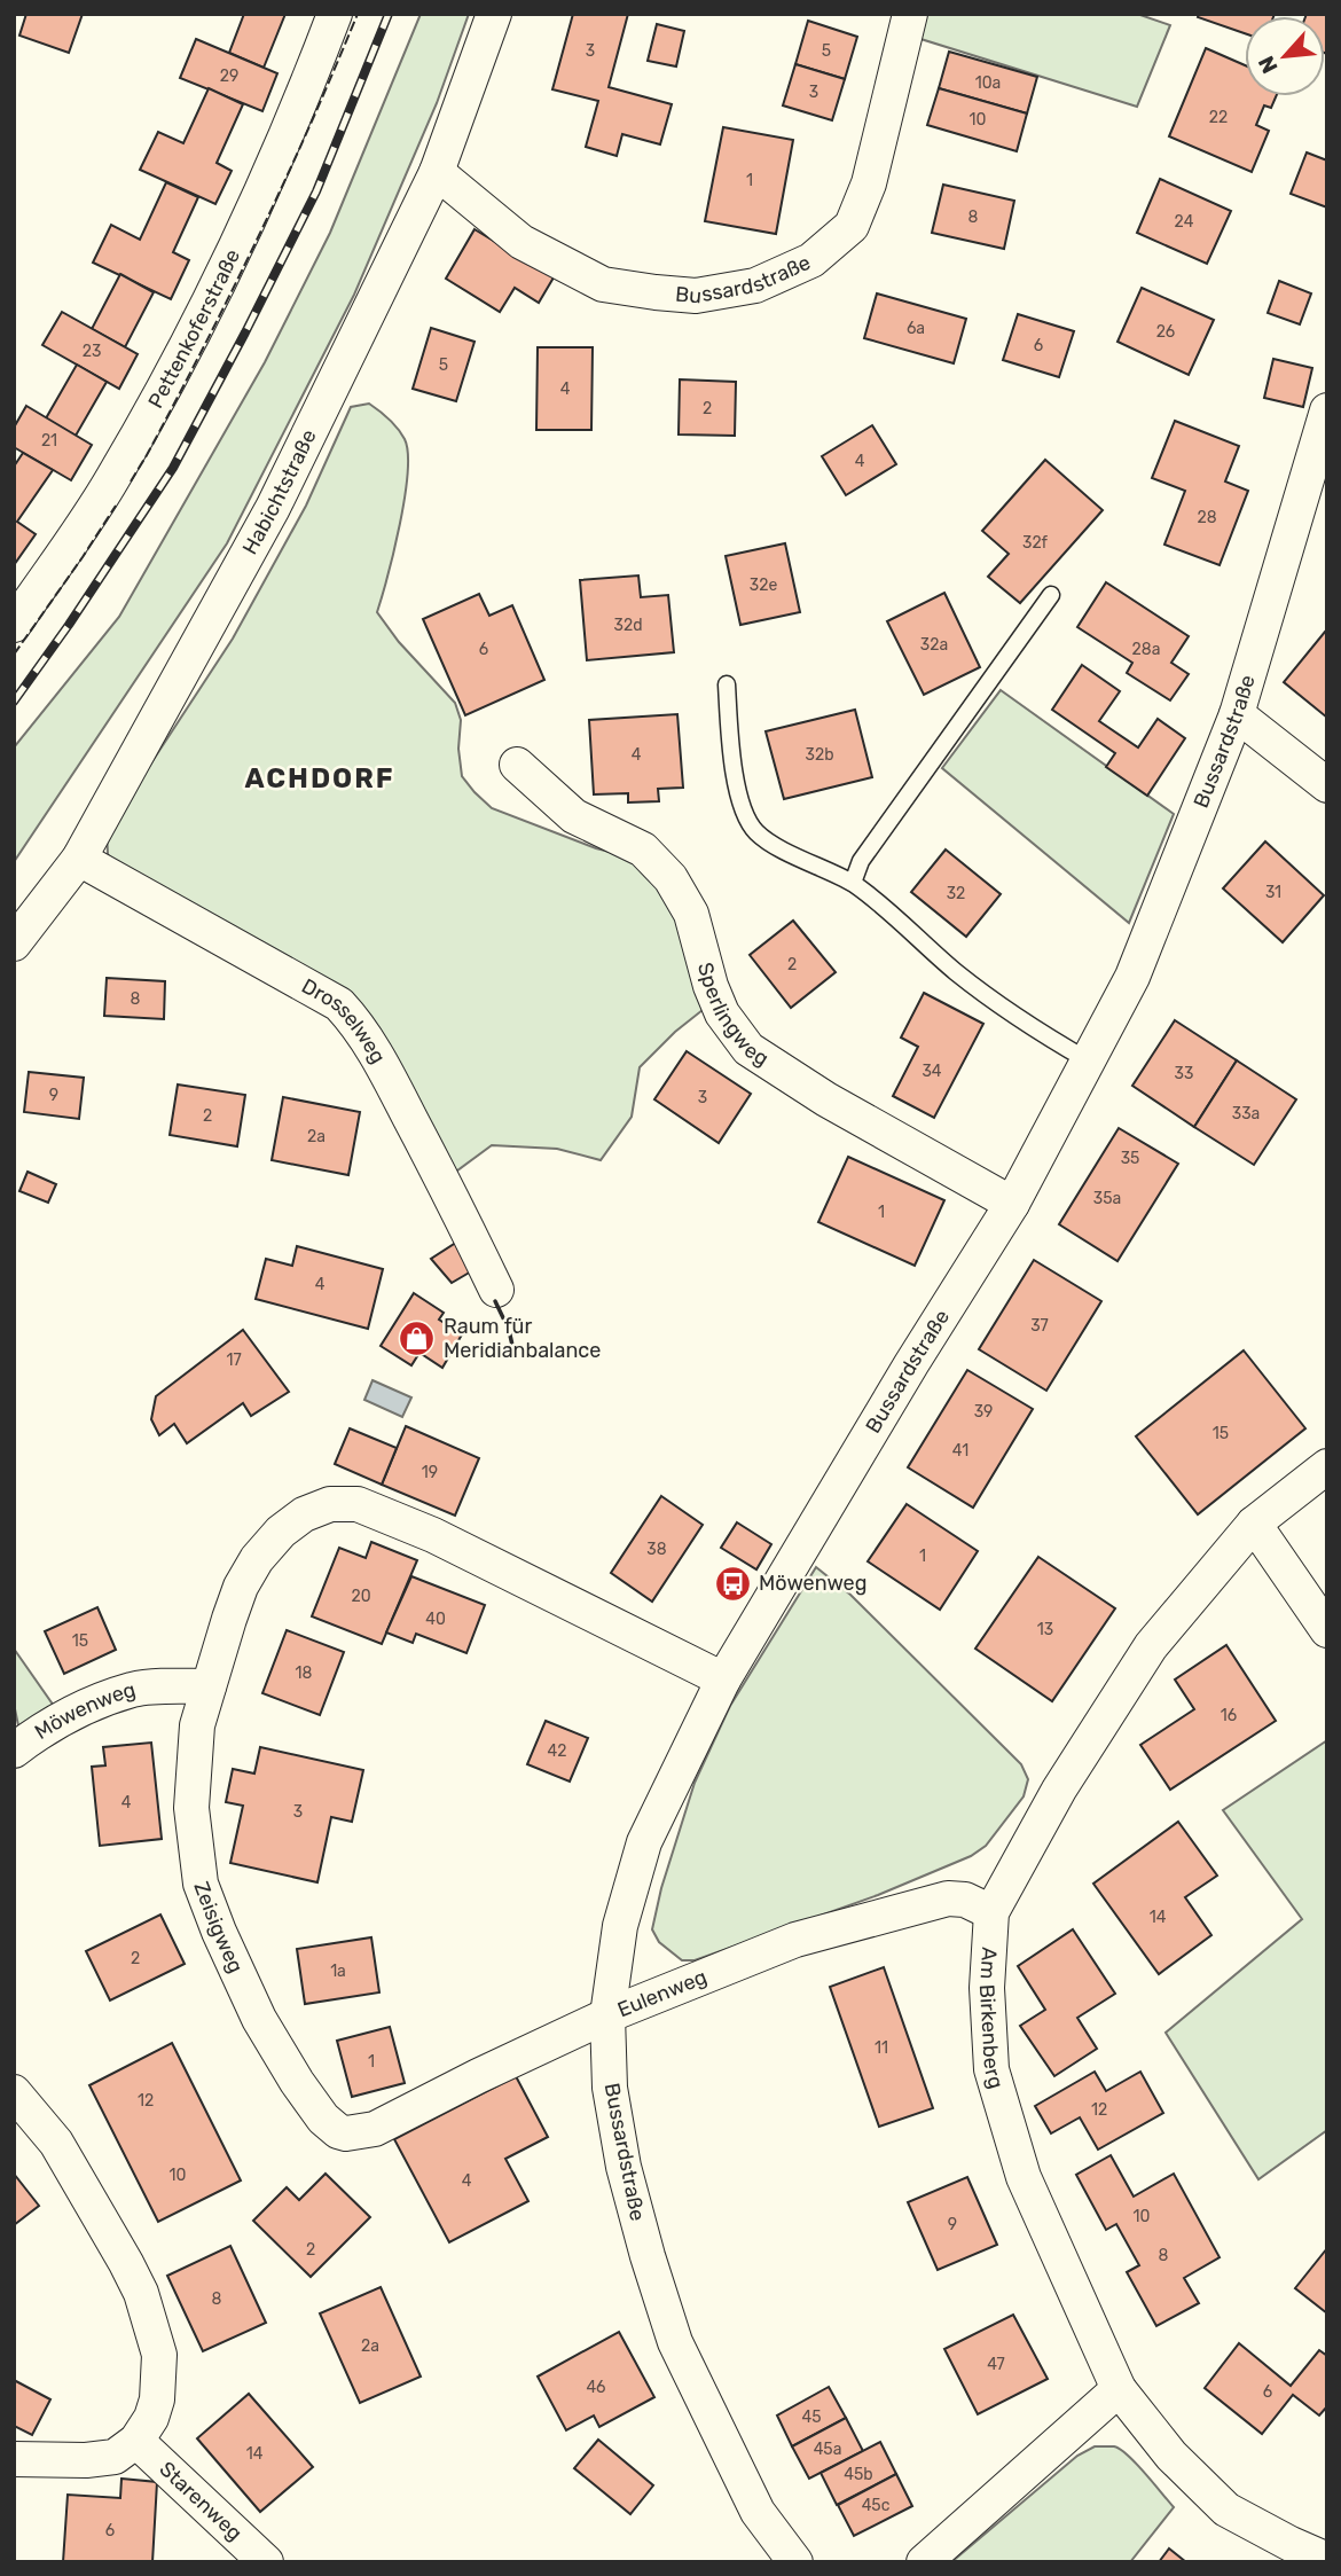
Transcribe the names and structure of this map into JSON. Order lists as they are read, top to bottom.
{
  "streets": {
    "street": [
      "Bussardstraße",
      "Pettenkoferstraße",
      "Habichtstraße",
      "Sperlingweg",
      "Drosselweg",
      "Möwenweg",
      "Zeisigweg",
      "Eulenweg",
      "Am Birkenberg",
      "Starenweg"
    ]
  },
  "crossings": [
    ["Bussardstraße", "Habichtstraße"],
    ["Bussardstraße", "Sperlingweg"],
    ["Bussardstraße", "Eulenweg"],
    ["Habichtstraße", "Drosselweg"],
    ["Möwenweg", "Zeisigweg"],
    ["Zeisigweg", "Eulenweg"],
    ["Eulenweg", "Am Birkenberg"]
  ],
  "districts": ["ACHDORF"],
  "places": {
    "shop": ["Raum für Meridianbalance"],
    "bus stop": ["Möwenweg"]
  },
  "house_numbers": [
    "3",
    "5",
    "29",
    "10a",
    "3",
    "22",
    "10",
    "1",
    "8",
    "24",
    "6a",
    "26",
    "6",
    "23",
    "5",
    "4",
    "2",
    "21",
    "4",
    "28",
    "32f",
    "32e",
    "32d",
    "32a",
    "6",
    "28a",
    "4",
    "32b",
    "31",
    "32",
    "2",
    "8",
    "34",
    "33",
    "9",
    "3",
    "33a",
    "2",
    "2a",
    "35",
    "35a",
    "1",
    "4",
    "37",
    "17",
    "39",
    "15",
    "41",
    "19",
    "38",
    "1",
    "20",
    "40",
    "13",
    "15",
    "18",
    "16",
    "42",
    "4",
    "3",
    "14",
    "2",
    "1a",
    "11",
    "1",
    "12",
    "12",
    "10",
    "4",
    "10",
    "9",
    "2",
    "8",
    "8",
    "2a",
    "47",
    "46",
    "6",
    "45",
    "45a",
    "14",
    "45b",
    "45c",
    "6"
  ],
  "north": "bottom left"
}
